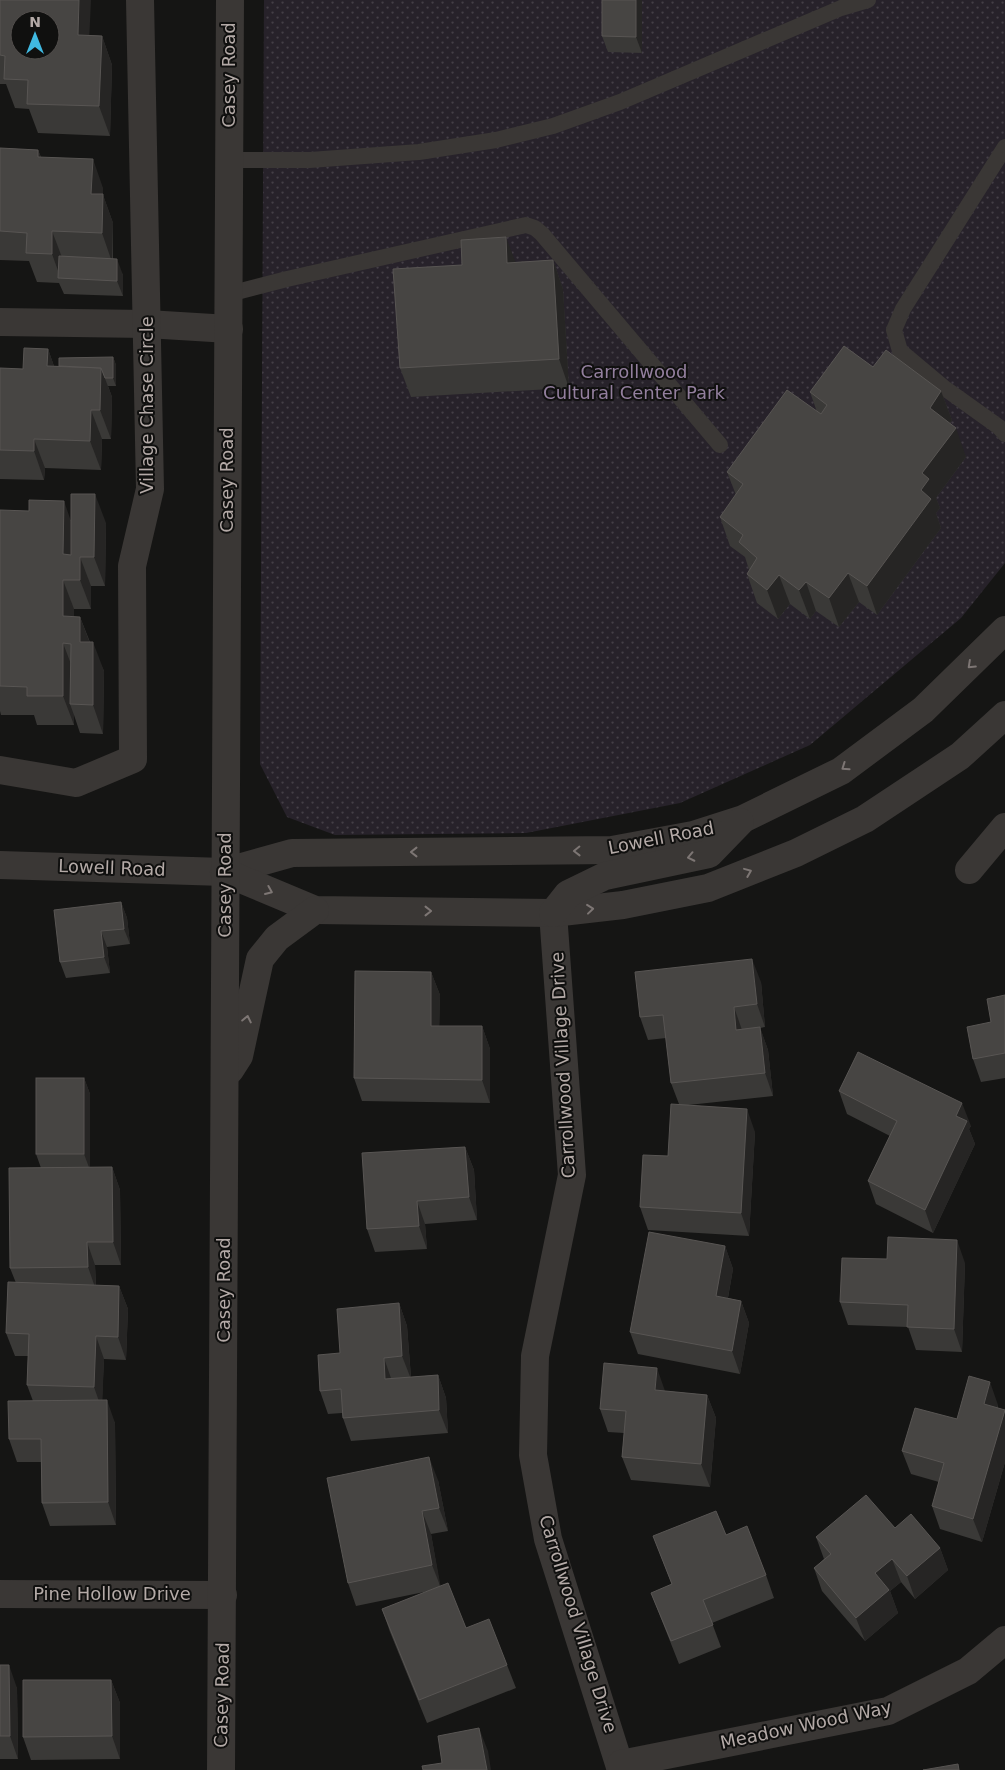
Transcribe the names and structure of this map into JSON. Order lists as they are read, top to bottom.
{
  "streets": {
    "street": [
      "Casey Road",
      "Village Chase Circle",
      "Lowell Road",
      "Carrollwood Village Drive",
      "Pine Hollow Drive",
      "Meadow Wood Way"
    ]
  },
  "crossings": [
    ["Casey Road", "Lowell Road"],
    ["Casey Road", "Pine Hollow Drive"],
    ["Lowell Road", "Carrollwood Village Drive"],
    ["Carrollwood Village Drive", "Meadow Wood Way"]
  ],
  "parks": ["Carrollwood Cultural Center Park"],
  "north": "top"
}
